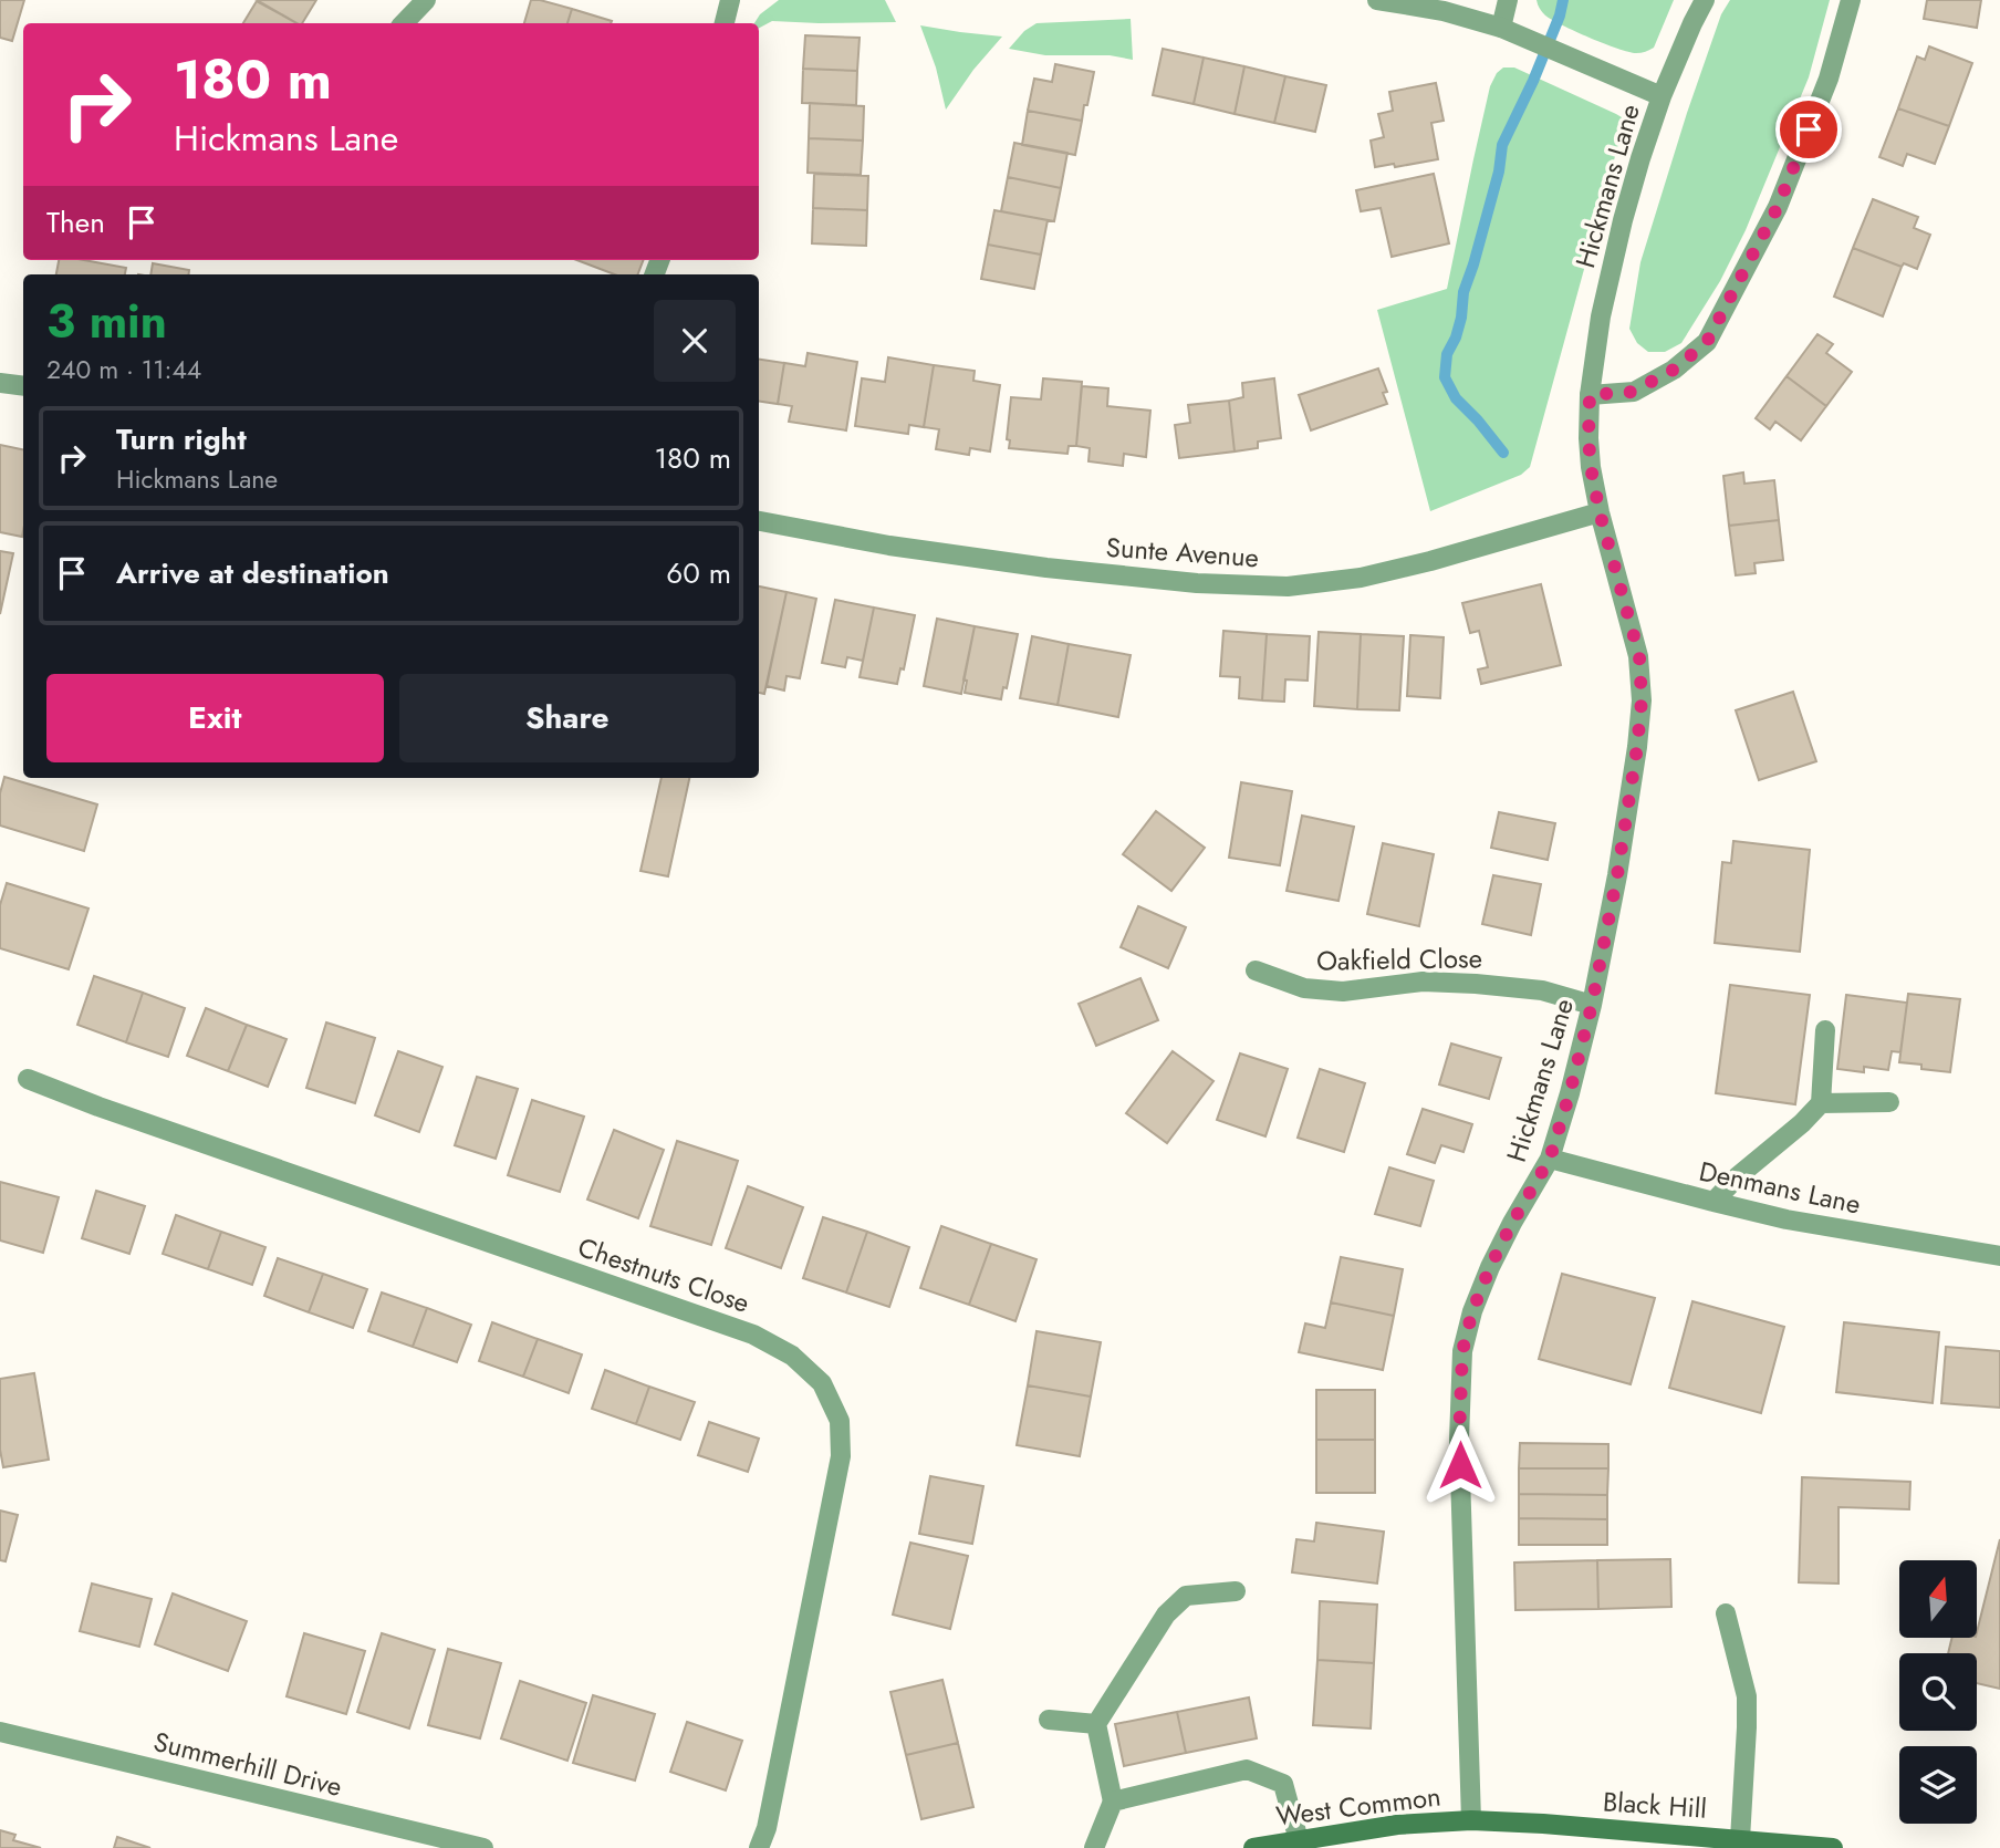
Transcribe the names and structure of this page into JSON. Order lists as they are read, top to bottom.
{
  "streets": {
    "main road": ["Black Hill", "West Common"],
    "street": [
      "Hickmans Lane",
      "Sunte Avenue",
      "Oakfield Close",
      "Denmans Lane",
      "Chestnuts Close",
      "Summerhill Drive"
    ]
  },
  "crossings": [
    ["Hickmans Lane", "Sunte Avenue"],
    ["Hickmans Lane", "Oakfield Close"],
    ["Hickmans Lane", "Denmans Lane"],
    ["Hickmans Lane", "Black Hill"],
    ["Hickmans Lane", "West Common"],
    ["Black Hill", "West Common"]
  ],
  "north": "top",
  "page": {
    "turn": ["180 m", "Hickmans Lane"],
    "then": "Then",
    "heading": ["3 min", "240 m · 11:44"],
    "list": [
      {
        "name": "Turn right",
        "note": "Hickmans Lane",
        "value": "180 m"
      },
      {
        "name": "Arrive at destination",
        "value": "60 m"
      }
    ],
    "buttons": ["Exit", "Share"]
  }
}
